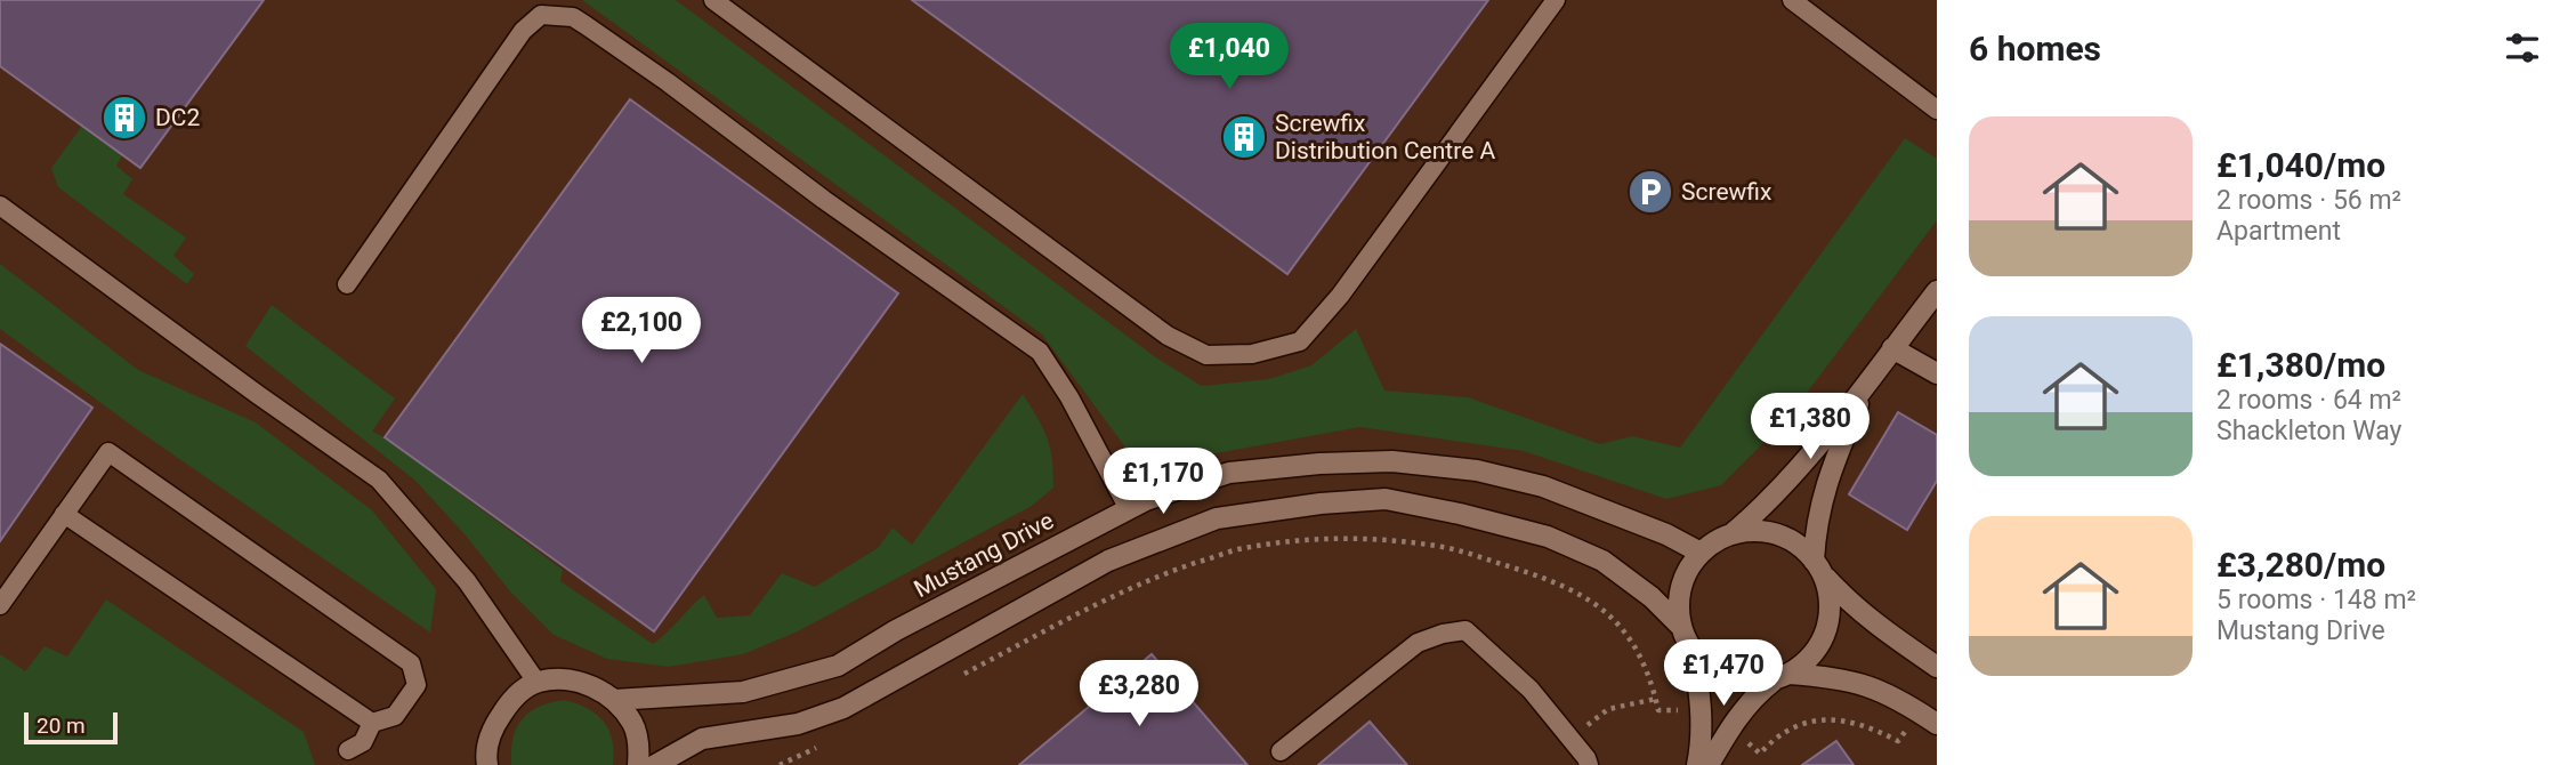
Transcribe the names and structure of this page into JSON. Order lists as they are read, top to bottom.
{
  "streets": {
    "street": ["Mustang Drive"]
  },
  "places": {
    "building": ["DC2", "Screwfix Distribution Centre A"],
    "parking": ["Screwfix"]
  },
  "scale_bar": "20 m",
  "page": {
    "heading": "6 homes",
    "price": [
      "£1,040",
      "£2,100",
      "£1,380",
      "£1,170",
      "£1,470",
      "£3,280"
    ],
    "list": [
      {
        "name": "£1,040/mo",
        "note": "2 rooms · 56 m² · Apartment"
      },
      {
        "name": "£1,380/mo",
        "note": "2 rooms · 64 m² · Shackleton Way"
      },
      {
        "name": "£3,280/mo",
        "note": "5 rooms · 148 m² · Mustang Drive"
      }
    ],
    "scale": "20 m"
  }
}
